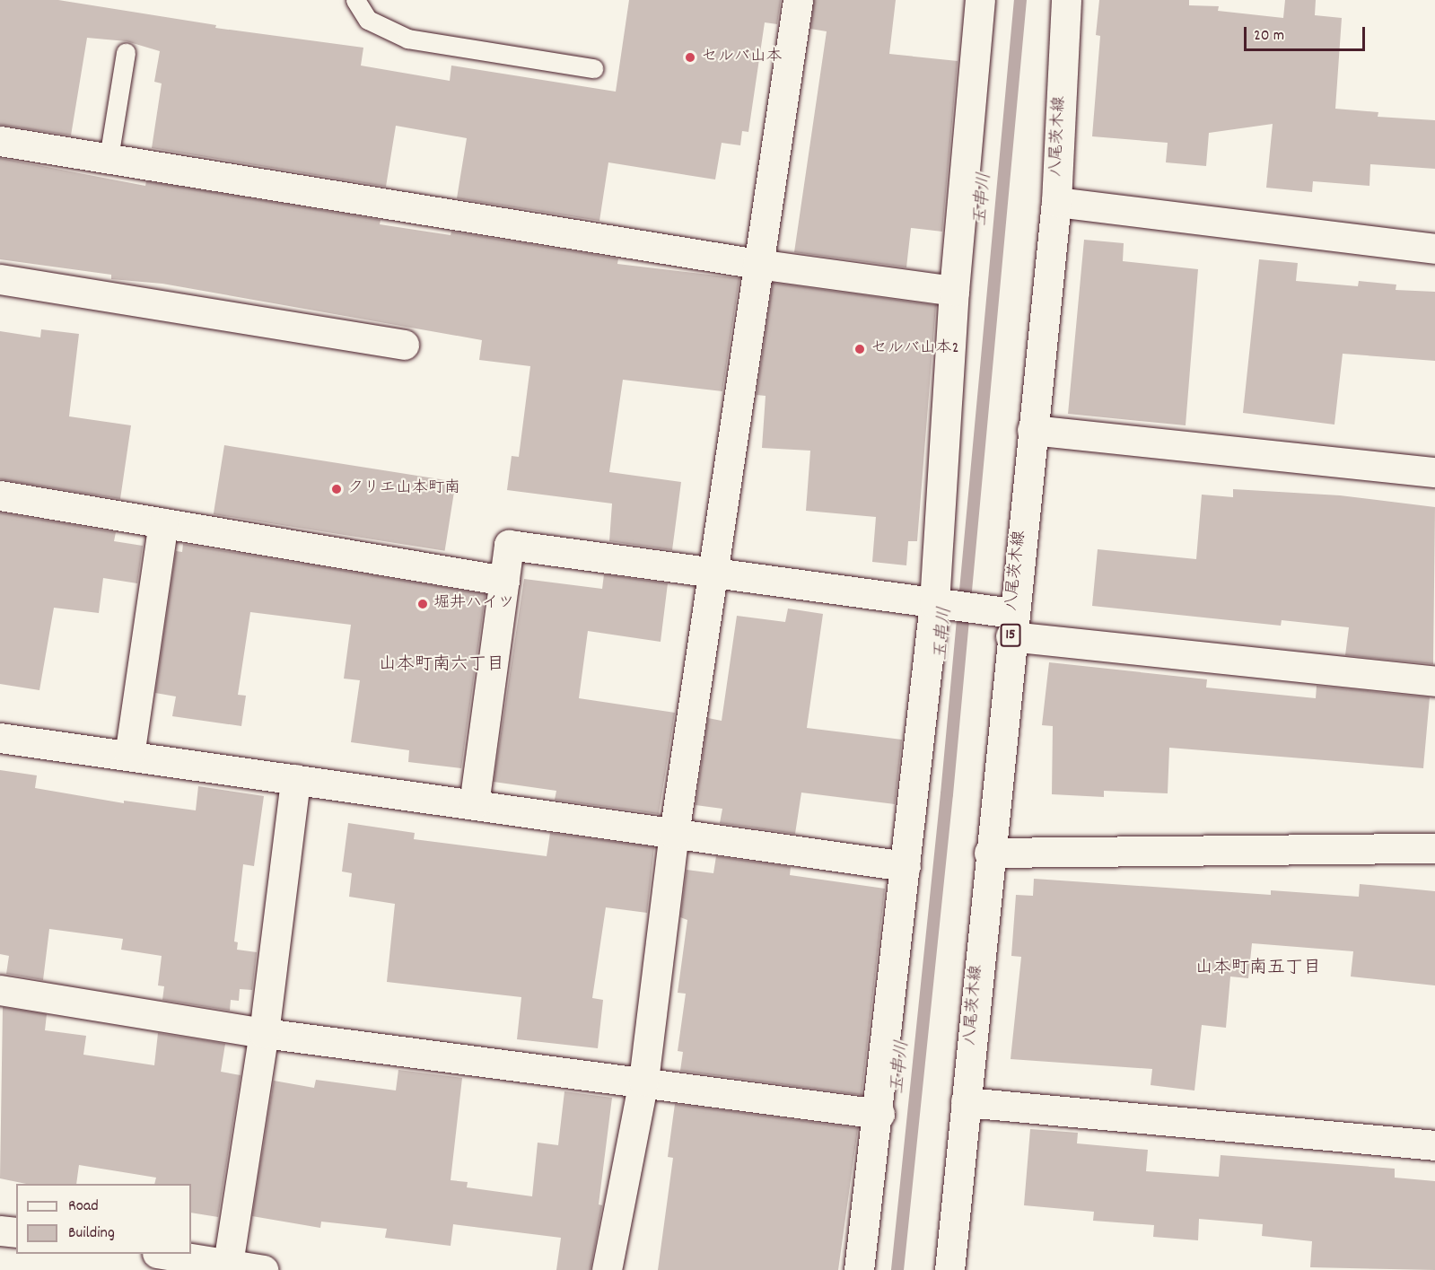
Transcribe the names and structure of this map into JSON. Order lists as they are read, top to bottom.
{
  "streets": {
    "street": ["八尾茨木線", "15"]
  },
  "districts": ["山本町南六丁目", "山本町南五丁目"],
  "water": ["玉串川"],
  "places": [
    "セルバ山本",
    "セルバ山本2",
    "クリエ山本町南",
    "堀井ハイツ"
  ],
  "legend": ["Road", "Building"],
  "scale_bar": "20 m"
}
